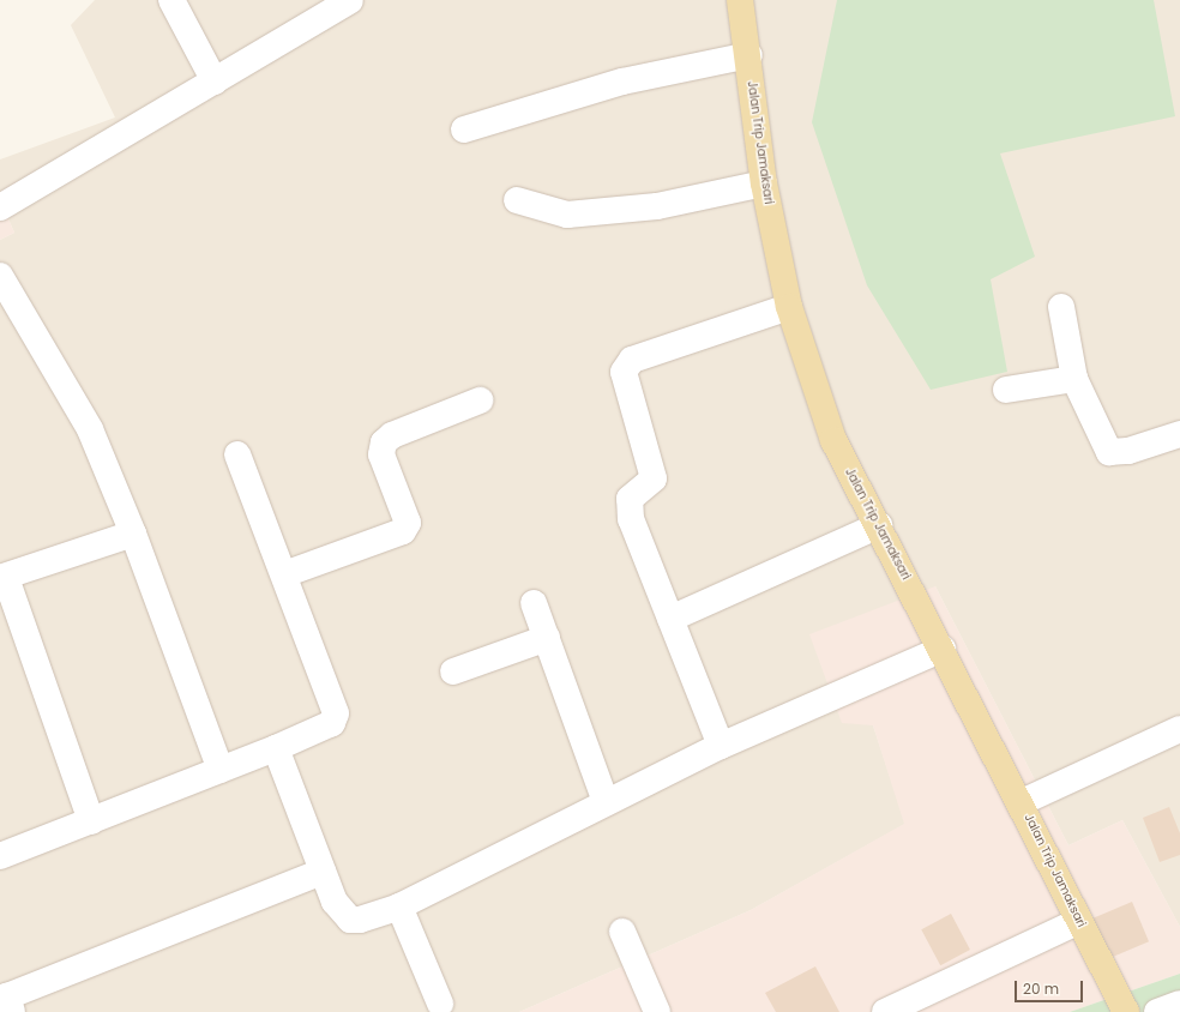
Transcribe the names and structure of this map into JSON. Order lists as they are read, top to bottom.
{
  "streets": {
    "main road": ["Jalan Trip Jamaksari"]
  },
  "scale_bar": "20 m"
}
